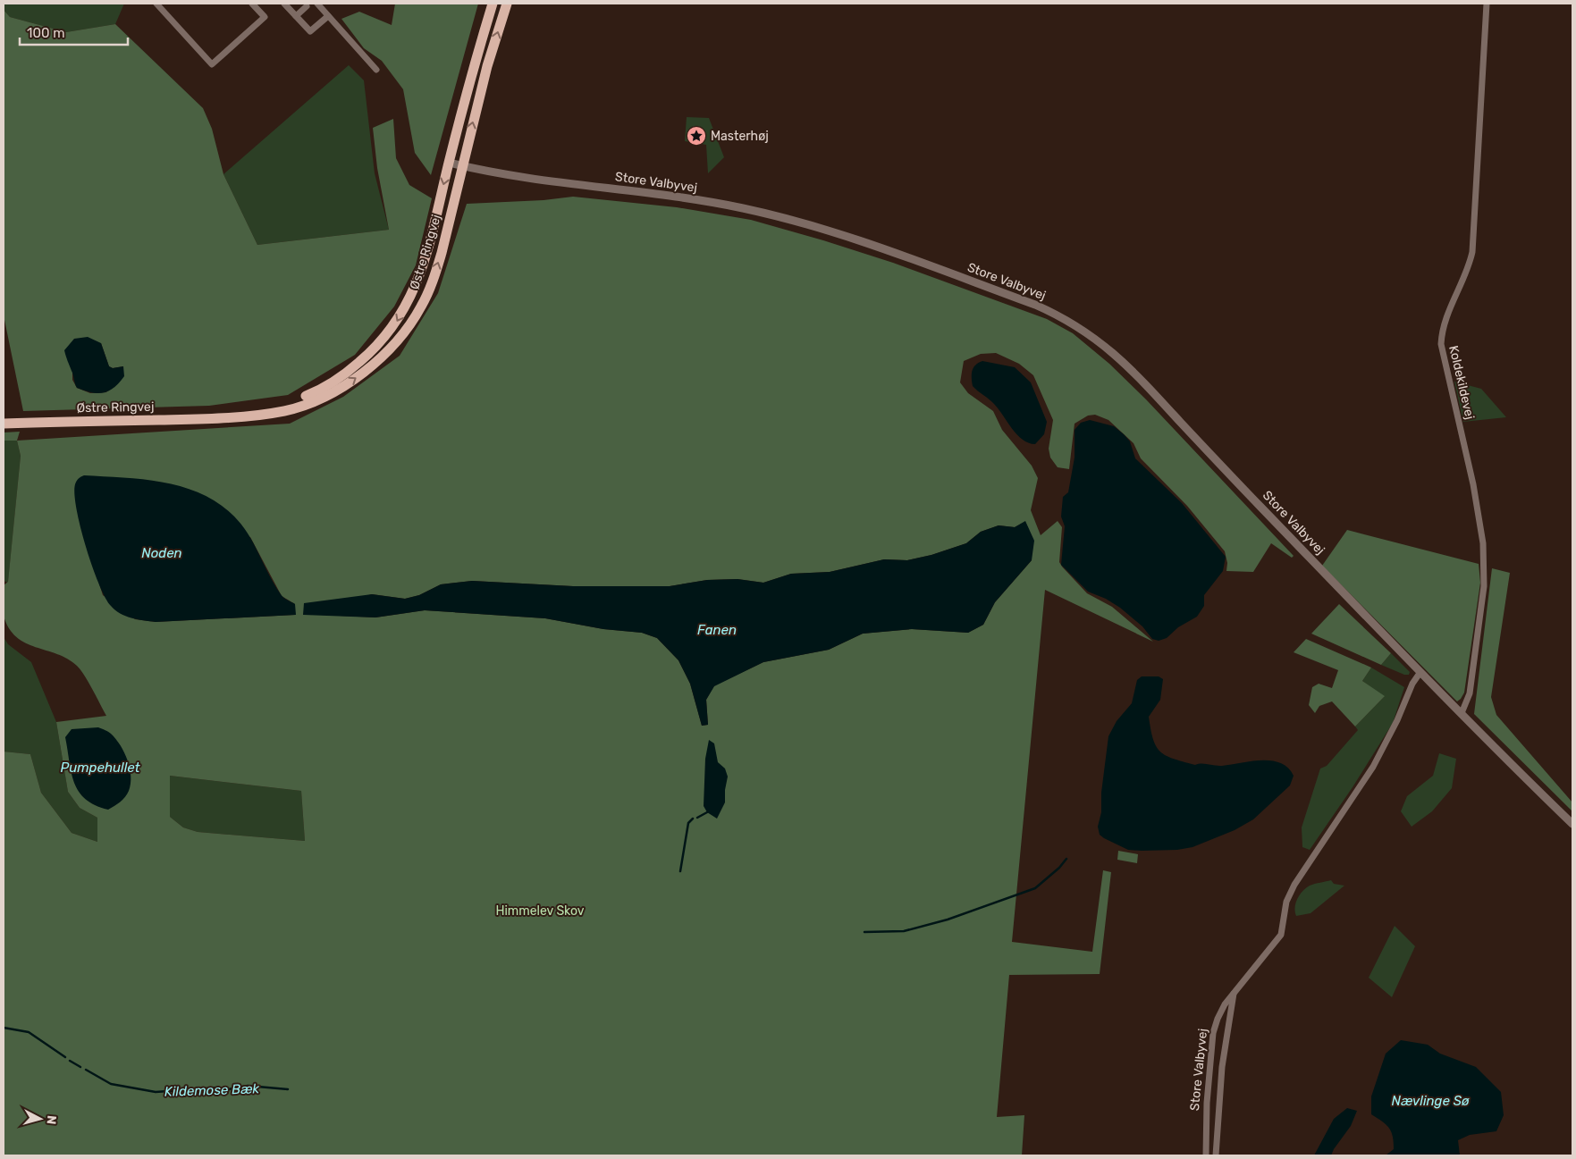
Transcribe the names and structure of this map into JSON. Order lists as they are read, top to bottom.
{
  "streets": {
    "main road": ["Østre Ringvej"],
    "street": ["Store Valbyvej", "Koldekildevej"]
  },
  "crossings": [
    ["Store Valbyvej", "Østre Ringvej"],
    ["Store Valbyvej", "Koldekildevej"]
  ],
  "water": [
    "Noden",
    "Fanen",
    "Pumpehullet",
    "Kildemose Bæk",
    "Nævlinge Sø"
  ],
  "parks": ["Himmelev Skov"],
  "places": {
    "place": ["Masterhøj"]
  },
  "scale_bar": "100 m",
  "north": "right"
}
